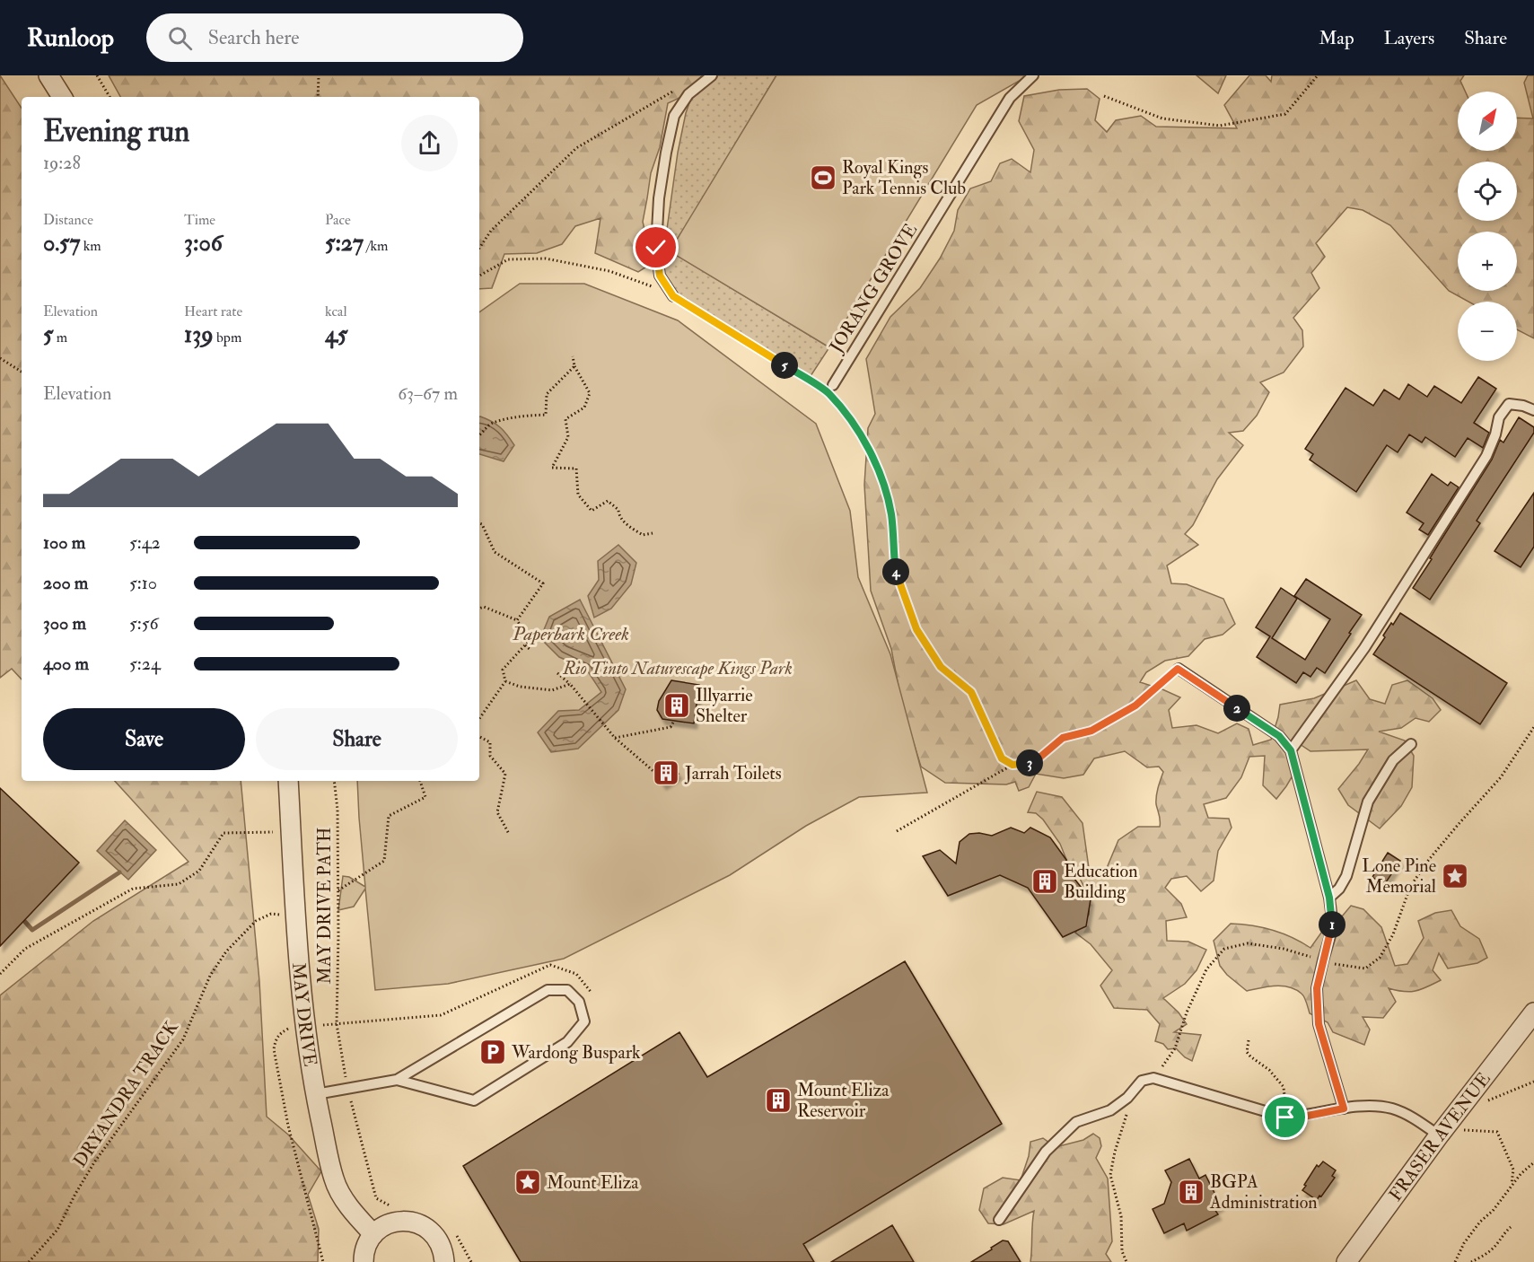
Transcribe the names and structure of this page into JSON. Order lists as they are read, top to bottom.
{
  "streets": {
    "street": ["MAY DRIVE", "FRASER AVENUE"],
    "lane": ["JORANG GROVE"],
    "path": ["MAY DRIVE PATH", "DRYANDRA TRACK"]
  },
  "crossings": [
    ["MAY DRIVE", "DRYANDRA TRACK"]
  ],
  "water": ["Paperbark Creek"],
  "parks": ["Rio Tinto Naturescape Kings Park"],
  "places": {
    "sports": ["Royal Kings Park Tennis Club"],
    "building": [
      "Illyarrie Shelter",
      "Jarrah Toilets",
      "Education Building",
      "Mount Eliza Reservoir",
      "BGPA Administration"
    ],
    "place": ["Lone Pine Memorial", "Mount Eliza"],
    "parking": ["Wardong Buspark"]
  },
  "north": "top right",
  "page": {
    "header": "Runloop",
    "search": "Search here",
    "nav": ["Map", "Layers", "Share"],
    "map_buttons": ["+", "−"],
    "heading": ["Evening run", "19:28"],
    "stats": [
      ["Distance", "0.57 km"],
      ["Time", "3:06"],
      ["Pace", "5:27 /km"],
      ["Elevation", "5 m"],
      ["Heart rate", "139 bpm"],
      ["kcal", "45"]
    ],
    "pins": [
      "5",
      "4",
      "2",
      "3",
      "1"
    ],
    "chart": ["Elevation", "63–67 m"],
    "list": [
      {
        "name": "100 m",
        "note": "5:42"
      },
      {
        "name": "200 m",
        "note": "5:10"
      },
      {
        "name": "300 m",
        "note": "5:56"
      },
      {
        "name": "400 m",
        "note": "5:24"
      }
    ],
    "buttons": ["Save", "Share"]
  }
}
